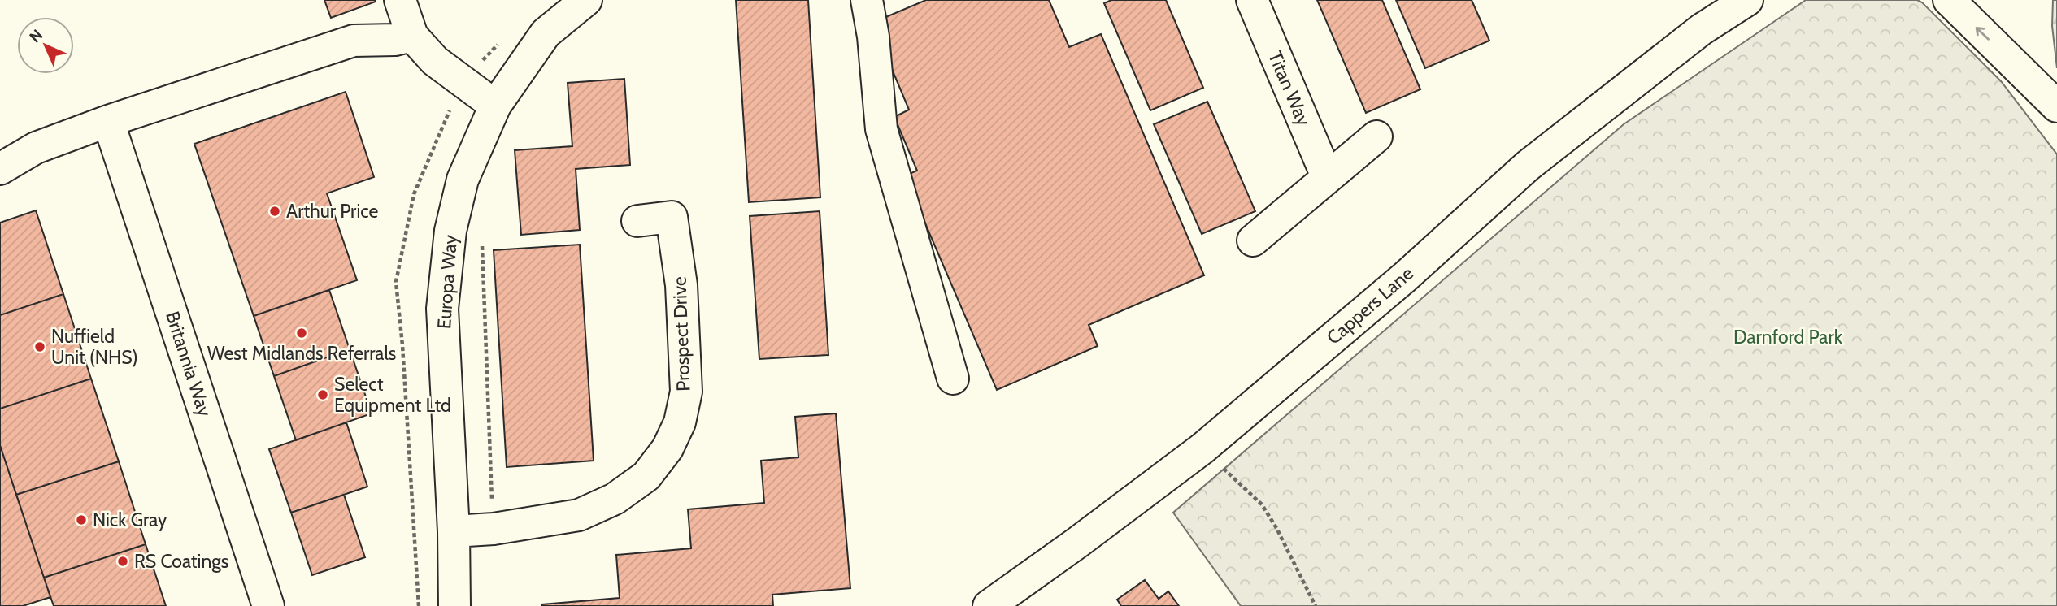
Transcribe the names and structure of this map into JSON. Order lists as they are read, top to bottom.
{
  "streets": {
    "main road": [
      "Titan Way",
      "Europa Way",
      "Cappers Lane",
      "Prospect Drive",
      "Britannia Way"
    ]
  },
  "crossings": [
    ["Europa Way", "Prospect Drive"]
  ],
  "parks": ["Darnford Park"],
  "places": [
    "Arthur Price",
    "West Midlands Referrals",
    "Nuffield Unit (NHS)",
    "Select Equipment Ltd",
    "Nick Gray",
    "RS Coatings"
  ],
  "north": "top left"
}
